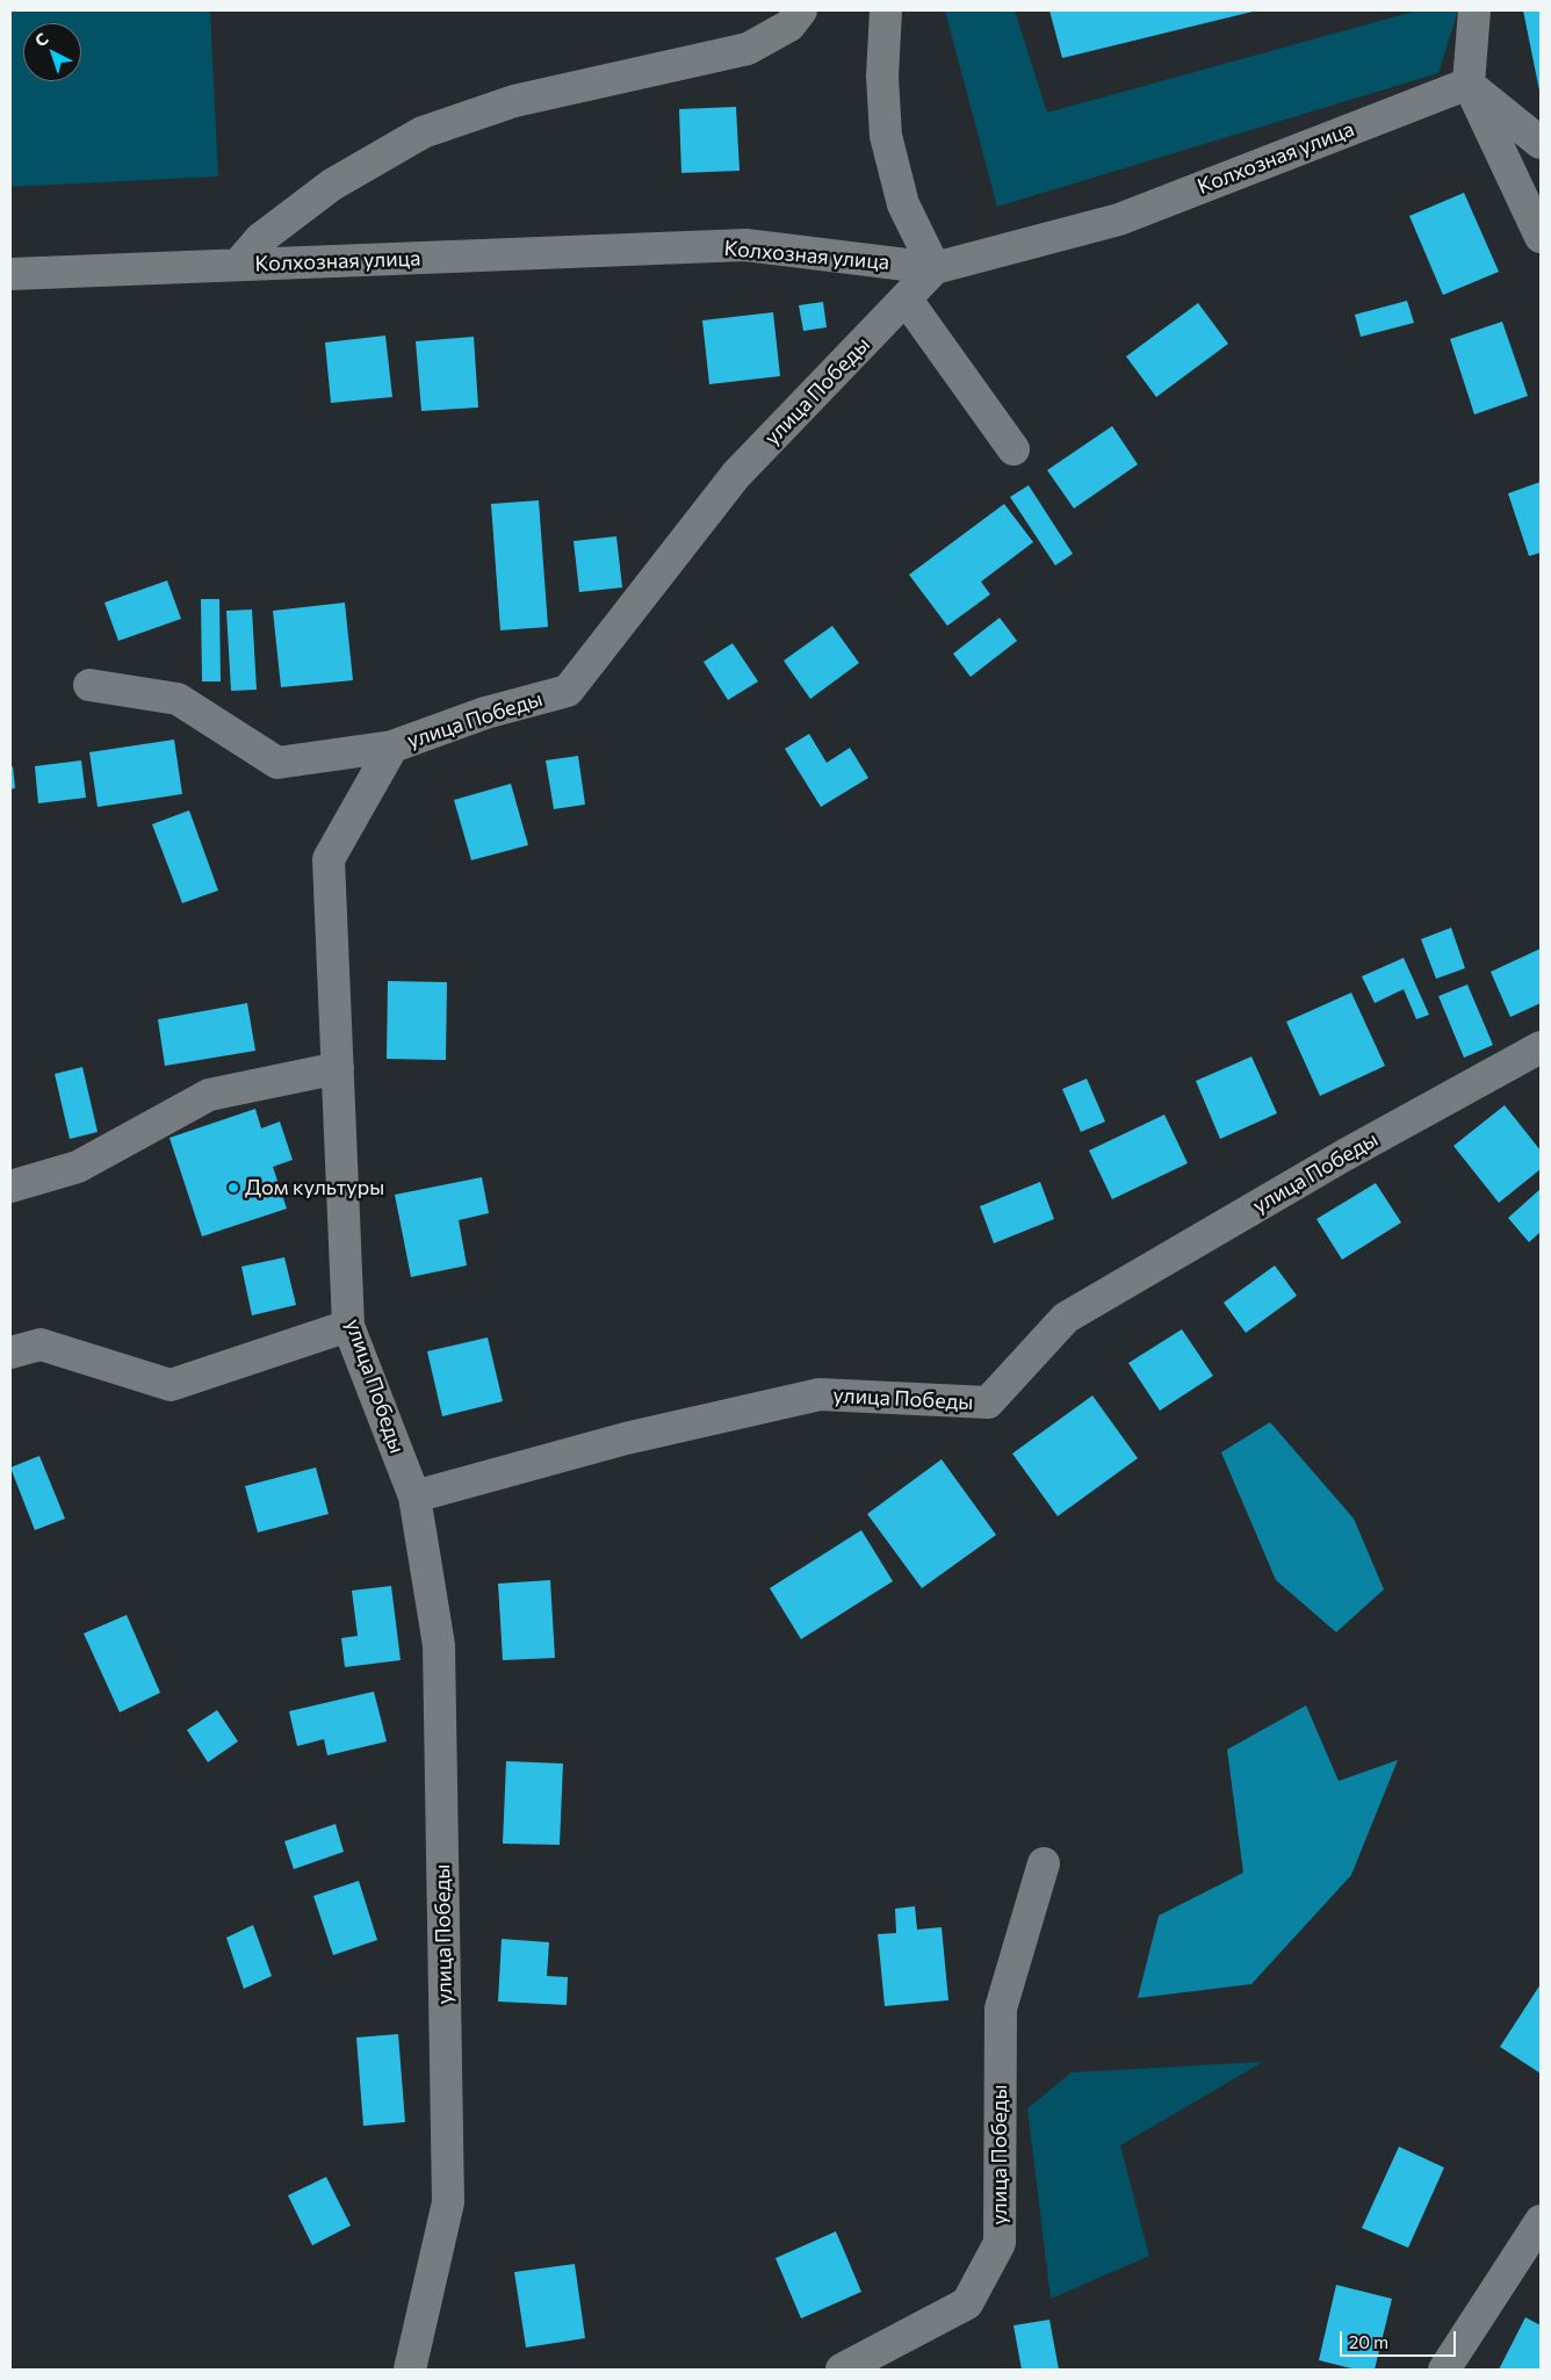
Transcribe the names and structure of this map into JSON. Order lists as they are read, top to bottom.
{
  "streets": {
    "street": ["Колхозная улица", "улица Победы"]
  },
  "crossings": [
    ["Колхозная улица", "улица Победы"]
  ],
  "places": ["Дом культуры"],
  "scale_bar": "20 m",
  "north": "top left"
}
